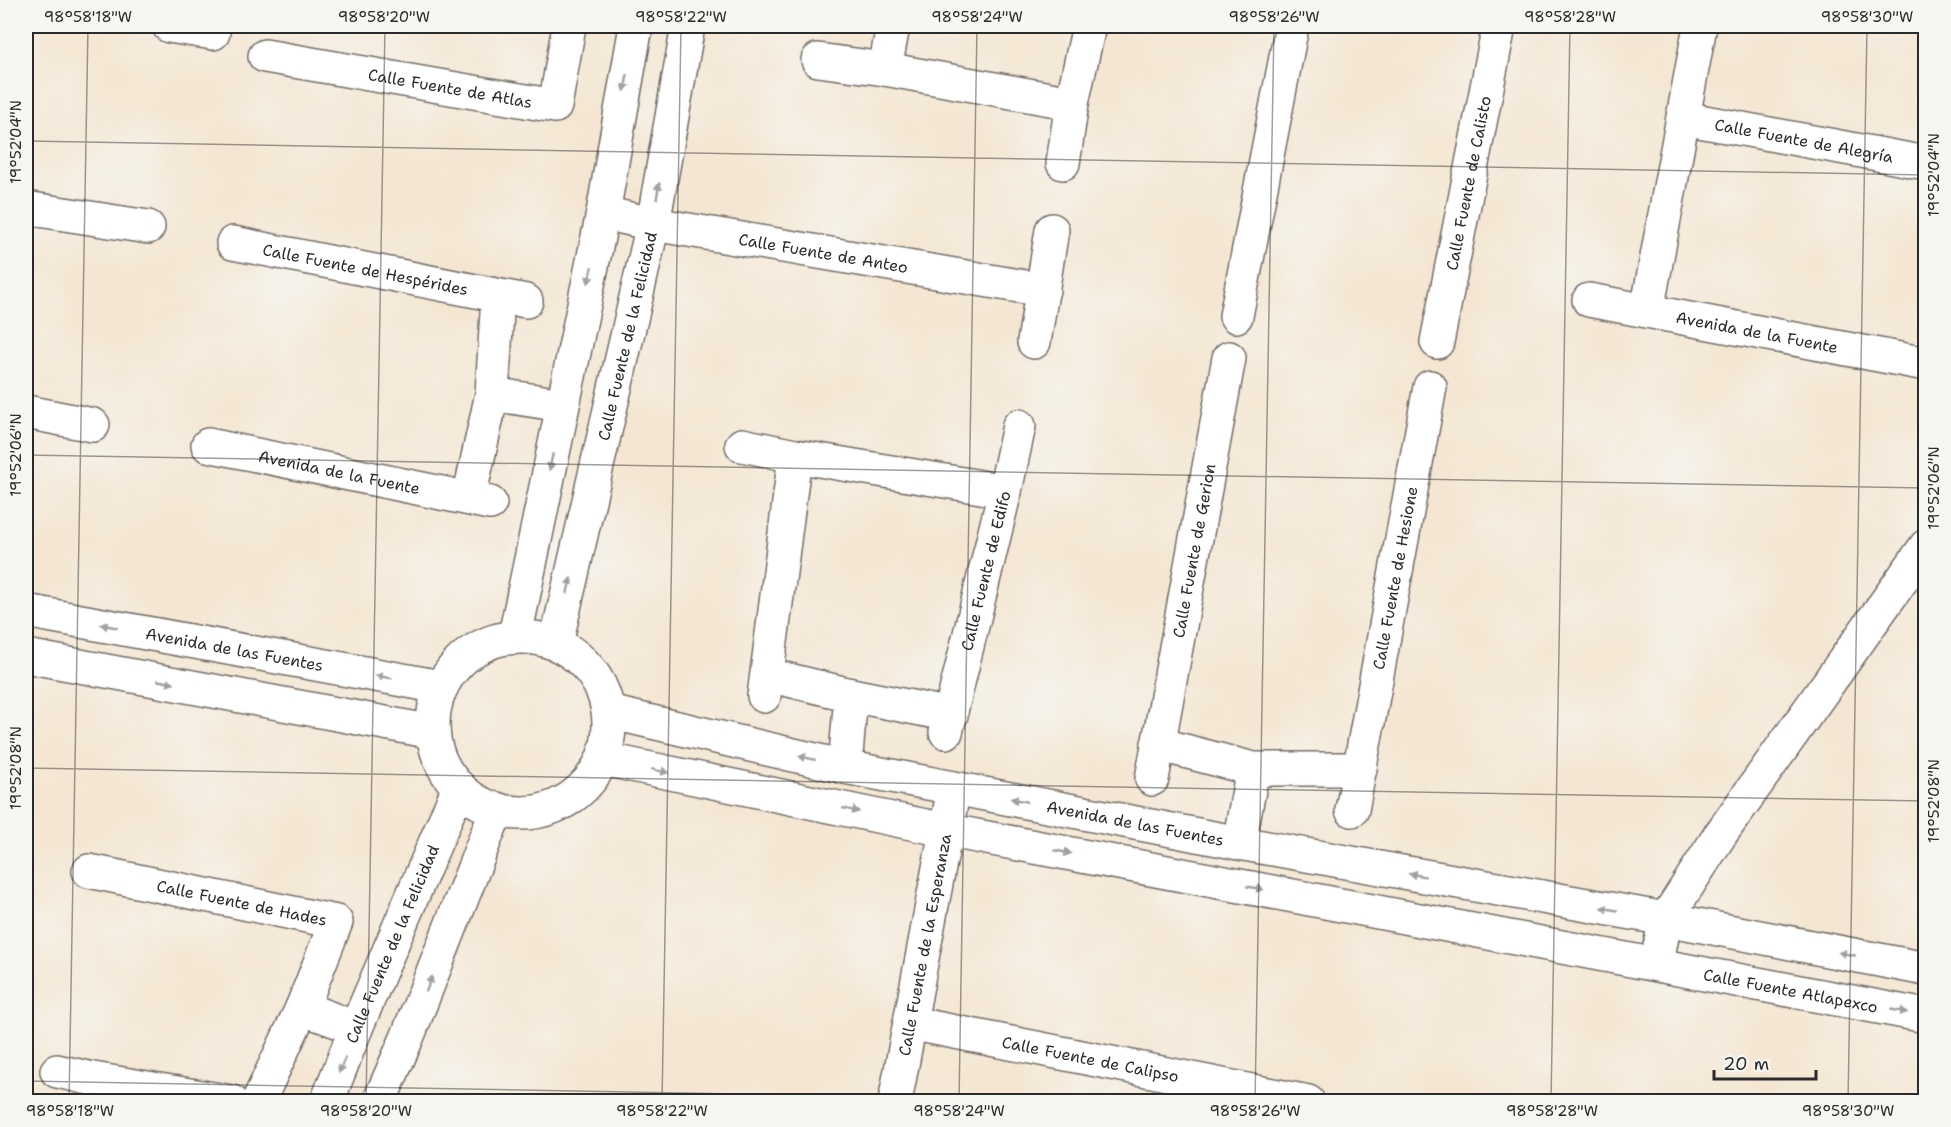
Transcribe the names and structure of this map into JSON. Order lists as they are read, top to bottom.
{
  "streets": {
    "street": [
      "Calle Fuente de Atlas",
      "Calle Fuente de Alegría",
      "Calle Fuente de Calisto",
      "Calle Fuente de Anteo",
      "Calle Fuente de Hespérides",
      "Avenida de la Fuente",
      "Calle Fuente de la Felicidad",
      "Calle Fuente de Gerion",
      "Calle Fuente de Edifo",
      "Calle Fuente de Hesione",
      "Avenida de las Fuentes",
      "Calle Fuente de Hades",
      "Calle Fuente de la Esperanza",
      "Calle Fuente Atlapexco",
      "Calle Fuente de Calipso"
    ]
  },
  "crossings": [
    ["Calle Fuente de Anteo", "Calle Fuente de la Felicidad"],
    ["Calle Fuente de Hespérides", "Avenida de la Fuente"],
    ["Calle Fuente de la Felicidad", "Avenida de las Fuentes"],
    ["Avenida de las Fuentes", "Calle Fuente de la Esperanza"],
    ["Calle Fuente de la Esperanza", "Calle Fuente de Calipso"]
  ],
  "scale_bar": "20 m",
  "coordinates": [
    "98°58'18\"W",
    "98°58'20\"W",
    "98°58'22\"W",
    "98°58'24\"W",
    "98°58'26\"W",
    "98°58'28\"W",
    "98°58'30\"W",
    "19°52'04\"N",
    "19°52'06\"N",
    "19°52'08\"N"
  ]
}
